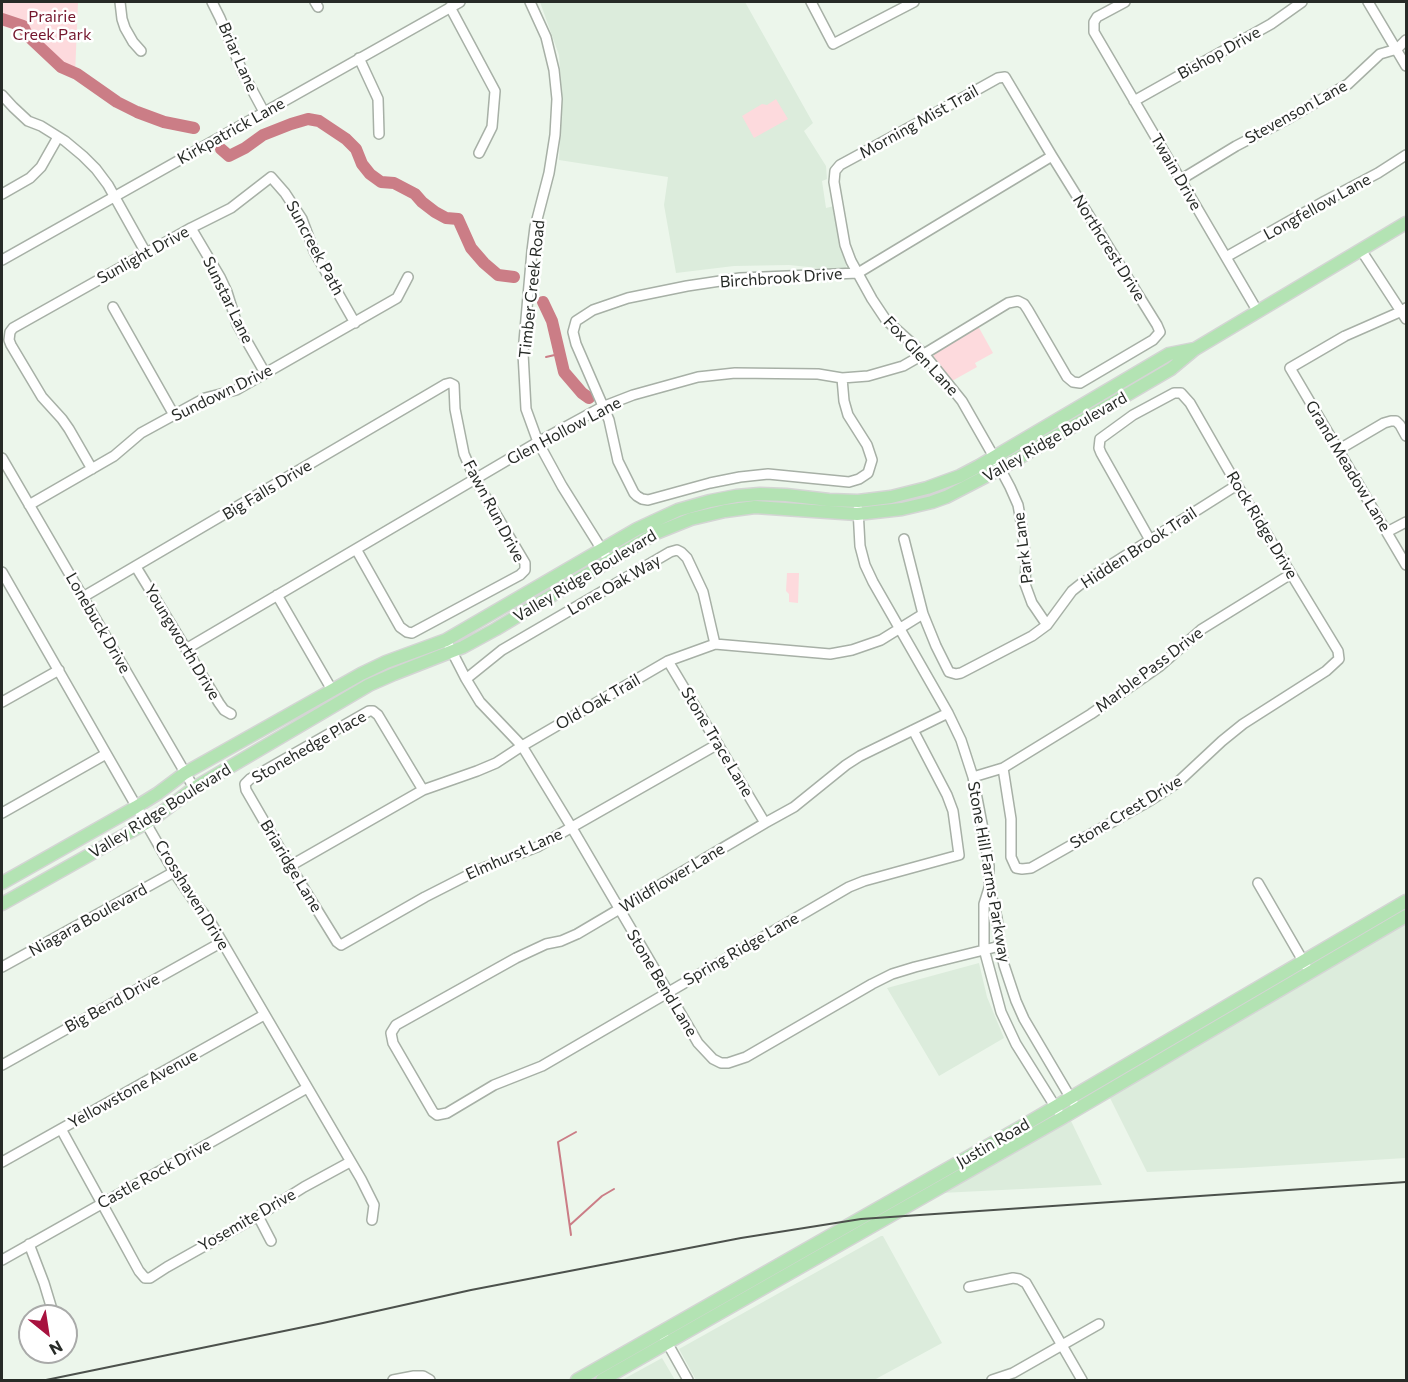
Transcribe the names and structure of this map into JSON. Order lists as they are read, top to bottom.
{
  "streets": {
    "main road": ["Valley Ridge Boulevard", "Justin Road"],
    "street": [
      "Bishop Drive",
      "Briar Lane",
      "Stevenson Lane",
      "Morning Mist Trail",
      "Kirkpatrick Lane",
      "Twain Drive",
      "Longfellow Lane",
      "Suncreek Path",
      "Northcrest Drive",
      "Sunlight Drive",
      "Birchbrook Drive",
      "Timber Creek Road",
      "Sunstar Lane",
      "Fox Glen Lane",
      "Sundown Drive",
      "Glen Hollow Lane",
      "Grand Meadow Lane",
      "Big Falls Drive",
      "Fawn Run Drive",
      "Rock Ridge Drive",
      "Park Lane",
      "Hidden Brook Trail",
      "Lone Oak Way",
      "Lonebuck Drive",
      "Youngworth Drive",
      "Marble Pass Drive",
      "Old Oak Trail",
      "Stone Trace Lane",
      "Stonehedge Place",
      "Stone Crest Drive",
      "Elmhurst Lane",
      "Briaridge Lane",
      "Stone Hill Farms Parkway",
      "Wildflower Lane",
      "Crosshaven Drive",
      "Niagara Boulevard",
      "Spring Ridge Lane",
      "Stone Bend Lane",
      "Big Bend Drive",
      "Yellowstone Avenue",
      "Castle Rock Drive",
      "Yosemite Drive"
    ]
  },
  "crossings": [
    ["Bishop Drive", "Twain Drive"],
    ["Briar Lane", "Kirkpatrick Lane"],
    ["Stevenson Lane", "Twain Drive"],
    ["Morning Mist Trail", "Northcrest Drive"],
    ["Morning Mist Trail", "Fox Glen Lane"],
    ["Twain Drive", "Longfellow Lane"],
    ["Twain Drive", "Valley Ridge Boulevard"],
    ["Suncreek Path", "Sunlight Drive"],
    ["Suncreek Path", "Sundown Drive"],
    ["Northcrest Drive", "Birchbrook Drive"],
    ["Northcrest Drive", "Glen Hollow Lane"],
    ["Sunlight Drive", "Sunstar Lane"],
    ["Sunlight Drive", "Sundown Drive"],
    ["Birchbrook Drive", "Fox Glen Lane"],
    ["Birchbrook Drive", "Glen Hollow Lane"],
    ["Timber Creek Road", "Glen Hollow Lane"],
    ["Timber Creek Road", "Valley Ridge Boulevard"],
    ["Sunstar Lane", "Sundown Drive"],
    ["Fox Glen Lane", "Glen Hollow Lane"],
    ["Fox Glen Lane", "Valley Ridge Boulevard"],
    ["Fox Glen Lane", "Park Lane"],
    ["Sundown Drive", "Lonebuck Drive"],
    ["Glen Hollow Lane", "Fawn Run Drive"],
    ["Glen Hollow Lane", "Youngworth Drive"],
    ["Valley Ridge Boulevard", "Park Lane"],
    ["Valley Ridge Boulevard", "Lonebuck Drive"],
    ["Valley Ridge Boulevard", "Stone Hill Farms Parkway"],
    ["Valley Ridge Boulevard", "Crosshaven Drive"],
    ["Valley Ridge Boulevard", "Stone Bend Lane"],
    ["Big Falls Drive", "Fawn Run Drive"],
    ["Big Falls Drive", "Lonebuck Drive"],
    ["Big Falls Drive", "Youngworth Drive"],
    ["Rock Ridge Drive", "Hidden Brook Trail"],
    ["Rock Ridge Drive", "Marble Pass Drive"],
    ["Rock Ridge Drive", "Stone Crest Drive"],
    ["Park Lane", "Hidden Brook Trail"],
    ["Hidden Brook Trail", "Old Oak Trail"],
    ["Lone Oak Way", "Old Oak Trail"],
    ["Lone Oak Way", "Stone Bend Lane"],
    ["Marble Pass Drive", "Stone Crest Drive"],
    ["Marble Pass Drive", "Stone Hill Farms Parkway"],
    ["Old Oak Trail", "Stone Trace Lane"],
    ["Old Oak Trail", "Stonehedge Place"],
    ["Old Oak Trail", "Briaridge Lane"],
    ["Old Oak Trail", "Stone Hill Farms Parkway"],
    ["Old Oak Trail", "Stone Bend Lane"],
    ["Stone Trace Lane", "Elmhurst Lane"],
    ["Stone Trace Lane", "Wildflower Lane"],
    ["Stonehedge Place", "Briaridge Lane"],
    ["Elmhurst Lane", "Briaridge Lane"],
    ["Elmhurst Lane", "Stone Bend Lane"],
    ["Stone Hill Farms Parkway", "Wildflower Lane"],
    ["Stone Hill Farms Parkway", "Stone Bend Lane"],
    ["Stone Hill Farms Parkway", "Justin Road"],
    ["Wildflower Lane", "Spring Ridge Lane"],
    ["Wildflower Lane", "Stone Bend Lane"],
    ["Crosshaven Drive", "Niagara Boulevard"],
    ["Crosshaven Drive", "Big Bend Drive"],
    ["Crosshaven Drive", "Yellowstone Avenue"],
    ["Crosshaven Drive", "Castle Rock Drive"],
    ["Crosshaven Drive", "Yosemite Drive"],
    ["Spring Ridge Lane", "Stone Bend Lane"],
    ["Castle Rock Drive", "Yosemite Drive"]
  ],
  "parks": ["Prairie Creek Park"],
  "north": "bottom right"
}
